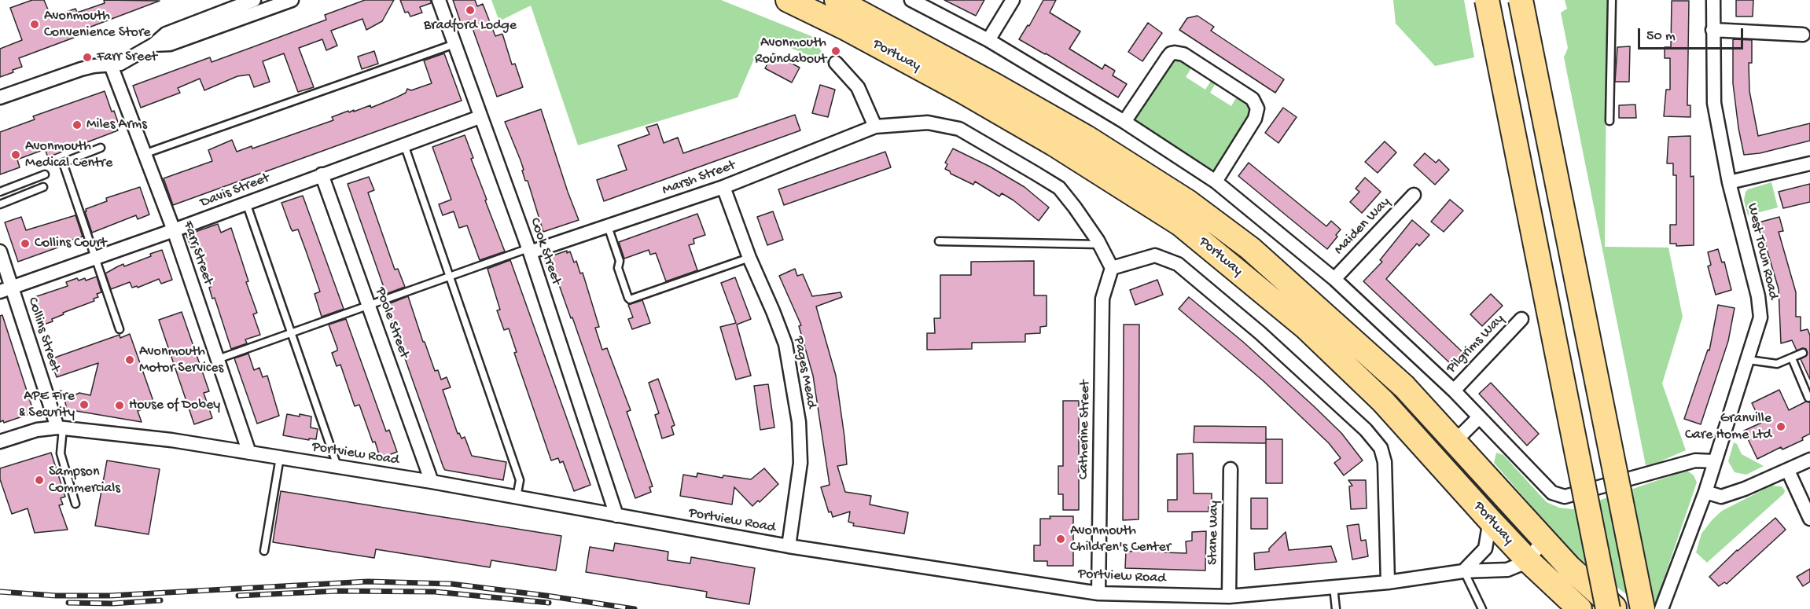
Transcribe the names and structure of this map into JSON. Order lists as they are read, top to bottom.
{
  "streets": {
    "highway": ["Portway"],
    "street": [
      "Marsh Street",
      "Davis Street",
      "Maiden Way",
      "Cook Street",
      "West Town Road",
      "Farr Street",
      "Poole Street",
      "Collins Street",
      "Pilgrims Way",
      "Pages Mead",
      "Catherine Street",
      "Portview Road",
      "Stane Way"
    ]
  },
  "crossings": [
    ["Portway", "Portview Road"],
    ["Marsh Street", "Cook Street"],
    ["Marsh Street", "Pages Mead"],
    ["Davis Street", "Cook Street"],
    ["Davis Street", "Farr Street"],
    ["Davis Street", "Poole Street"],
    ["Davis Street", "Collins Street"],
    ["Cook Street", "Portview Road"],
    ["Farr Street", "Portview Road"],
    ["Poole Street", "Portview Road"],
    ["Collins Street", "Portview Road"],
    ["Pages Mead", "Portview Road"],
    ["Catherine Street", "Portview Road"],
    ["Portview Road", "Stane Way"]
  ],
  "places": [
    "Bradford Lodge",
    "Avonmouth Convenience Store",
    "Avonmouth Roundabout",
    "Farr Sreet",
    "Miles Arms",
    "Avonmouth Medical Centre",
    "Collins Court",
    "Avonmouth Motor Services",
    "APE Fire & Security",
    "House of Dobey",
    "Granville Care Home Ltd",
    "Sampson Commercials",
    "Avonmouth Children's Center"
  ],
  "scale_bar": "50 m"
}
